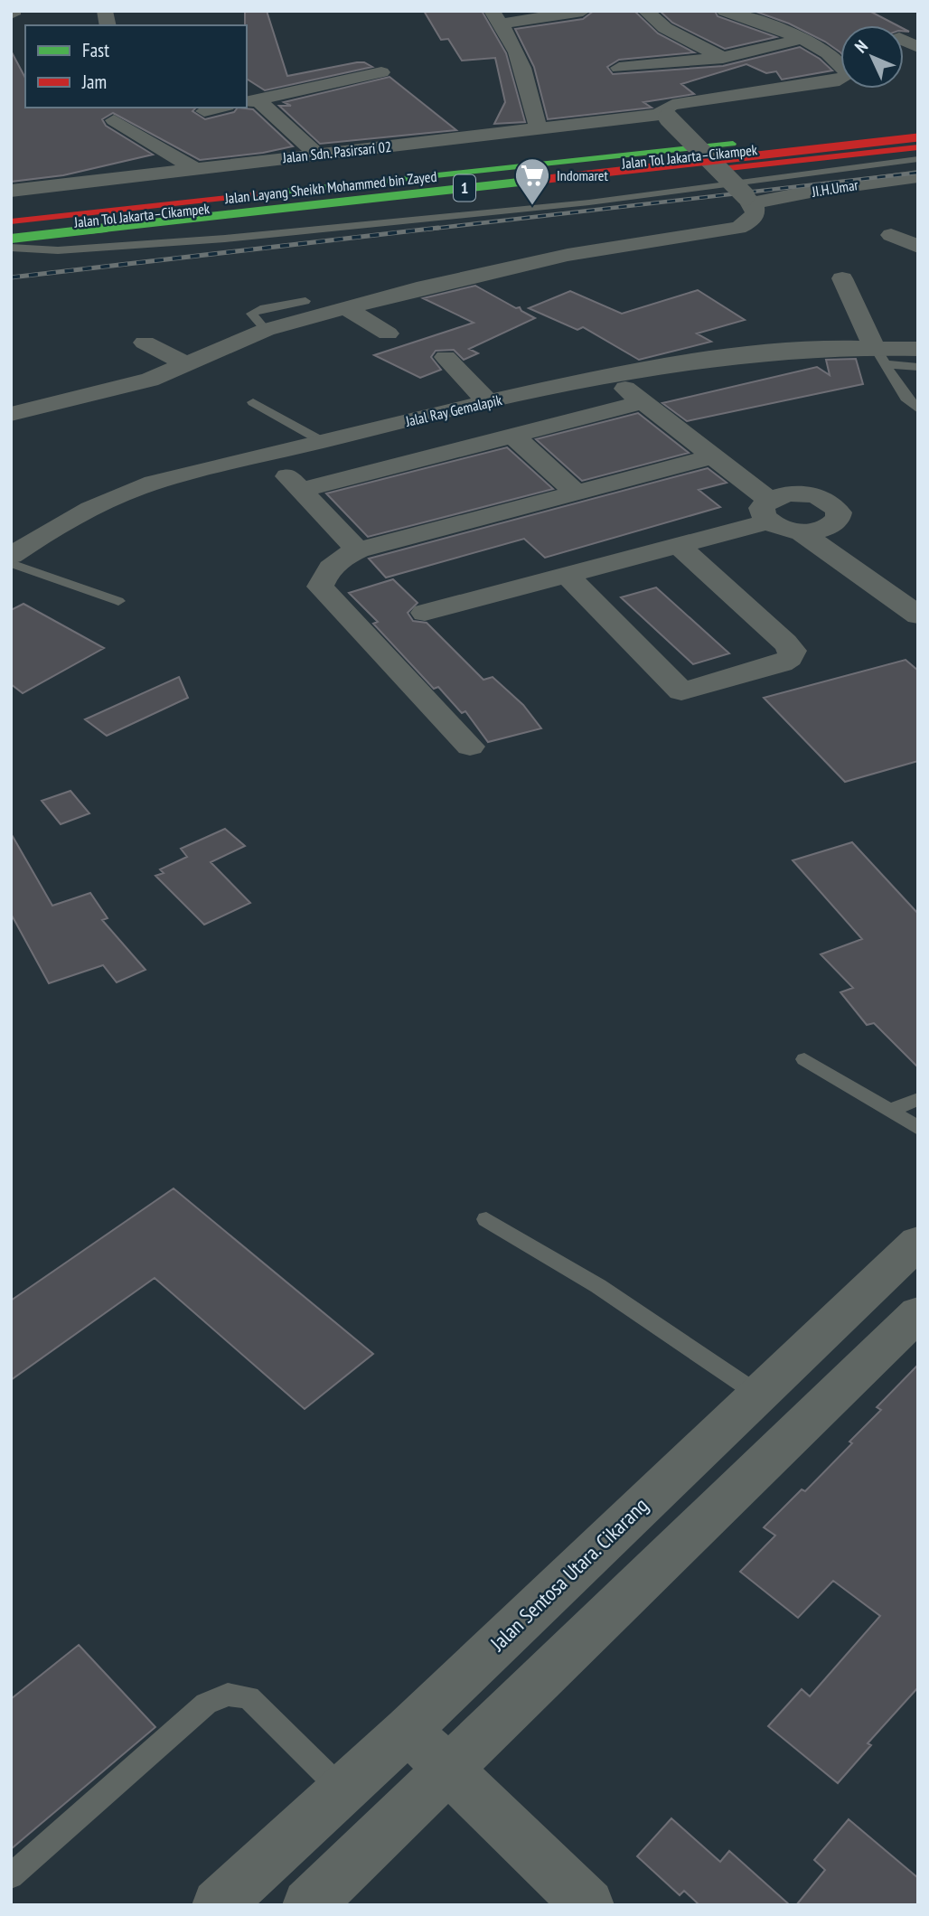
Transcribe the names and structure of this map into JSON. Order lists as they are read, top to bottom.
{
  "streets": {
    "highway": ["Jalan Tol Jakarta–Cikampek", "Jalan Layang Sheikh Mohammed bin Zayed", "1"],
    "street": [
      "Jalan Sdn. Pasirsari 02",
      "JI.H.Umar",
      "Jalal Ray Gemalapik",
      "Jalan Sentosa Utara. Cikarang"
    ]
  },
  "places": {
    "supermarket": ["Indomaret"]
  },
  "legend": ["Fast", "Jam"],
  "north": "top left"
}
